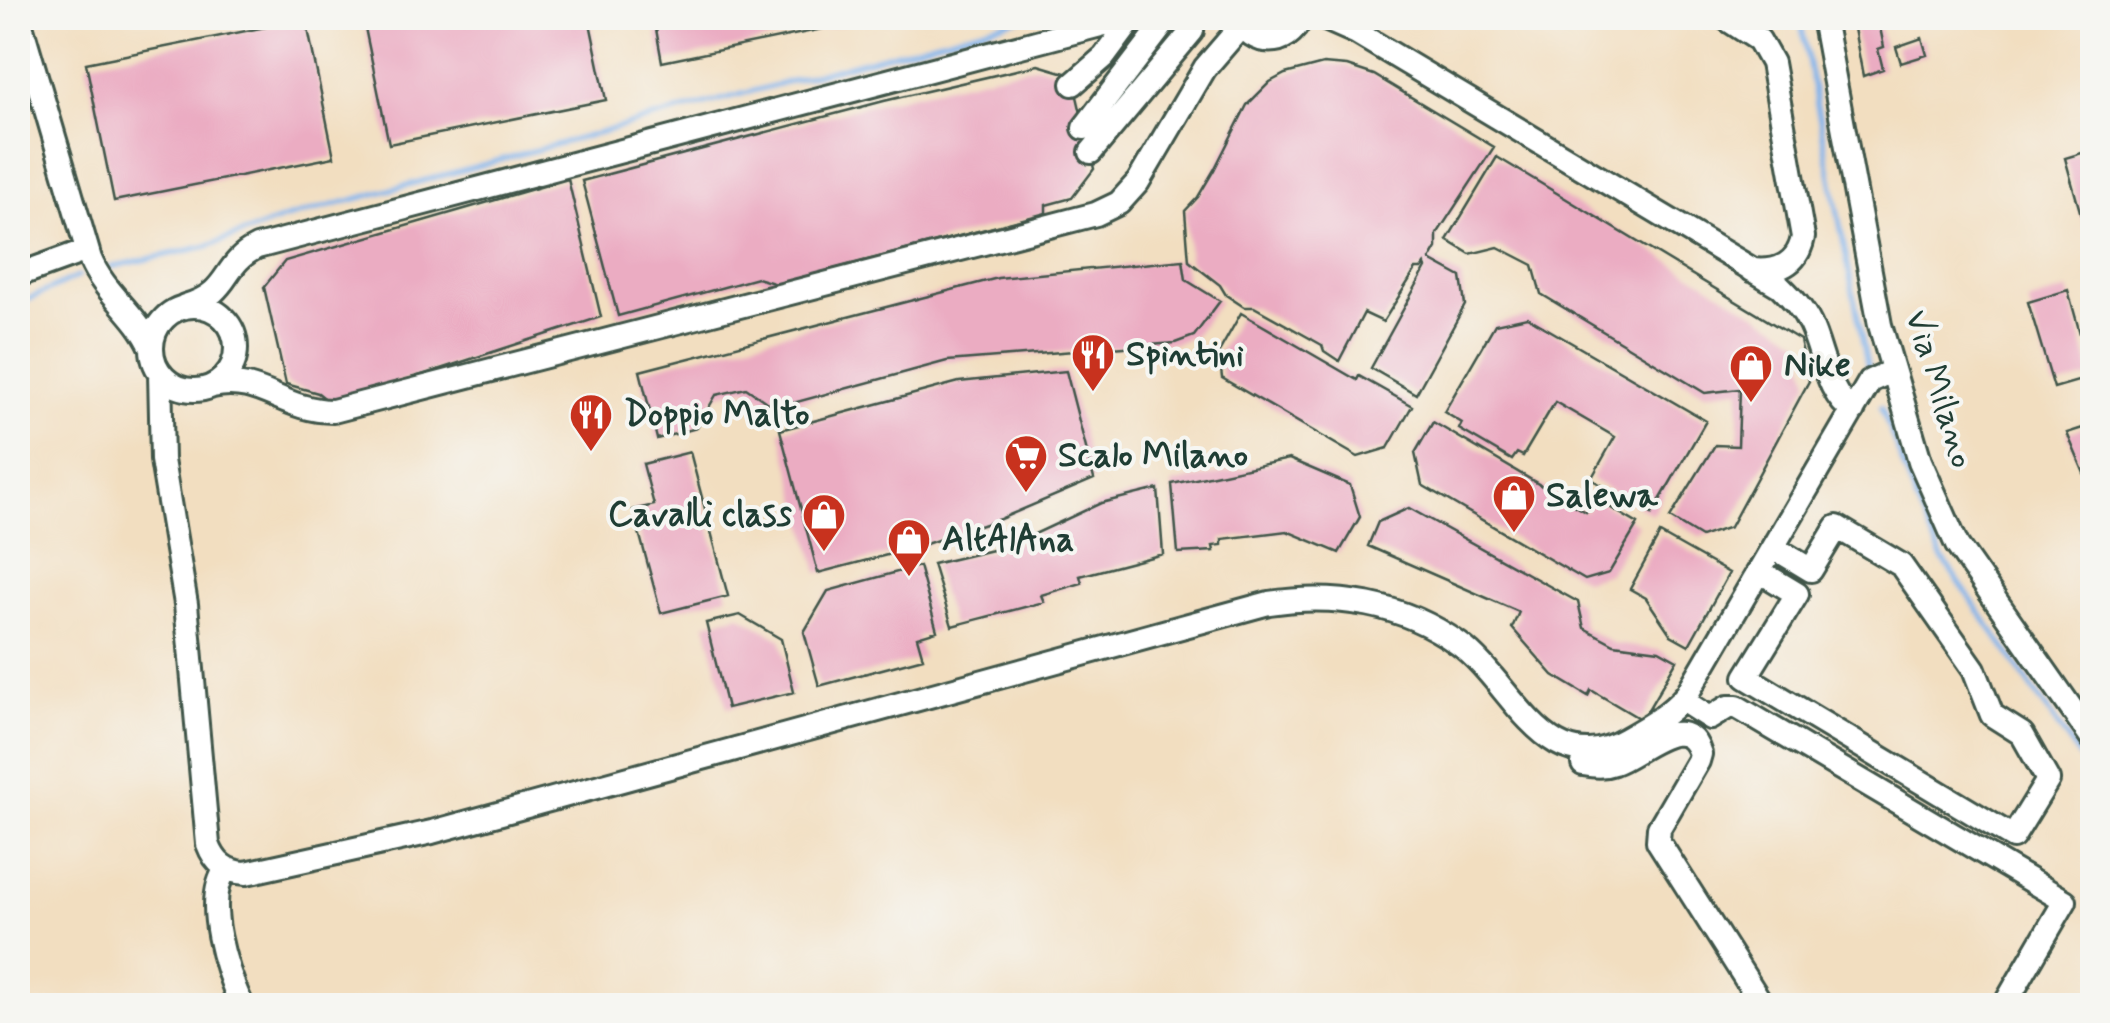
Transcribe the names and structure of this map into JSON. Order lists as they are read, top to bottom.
{
  "streets": {
    "street": ["Via Milano"]
  },
  "places": {
    "restaurant": ["Spintini", "Doppio Malto"],
    "shop": [
      "Nike",
      "Salewa",
      "Cavalli class",
      "AltAlAna"
    ],
    "supermarket": ["Scalo Milano"]
  }
}
